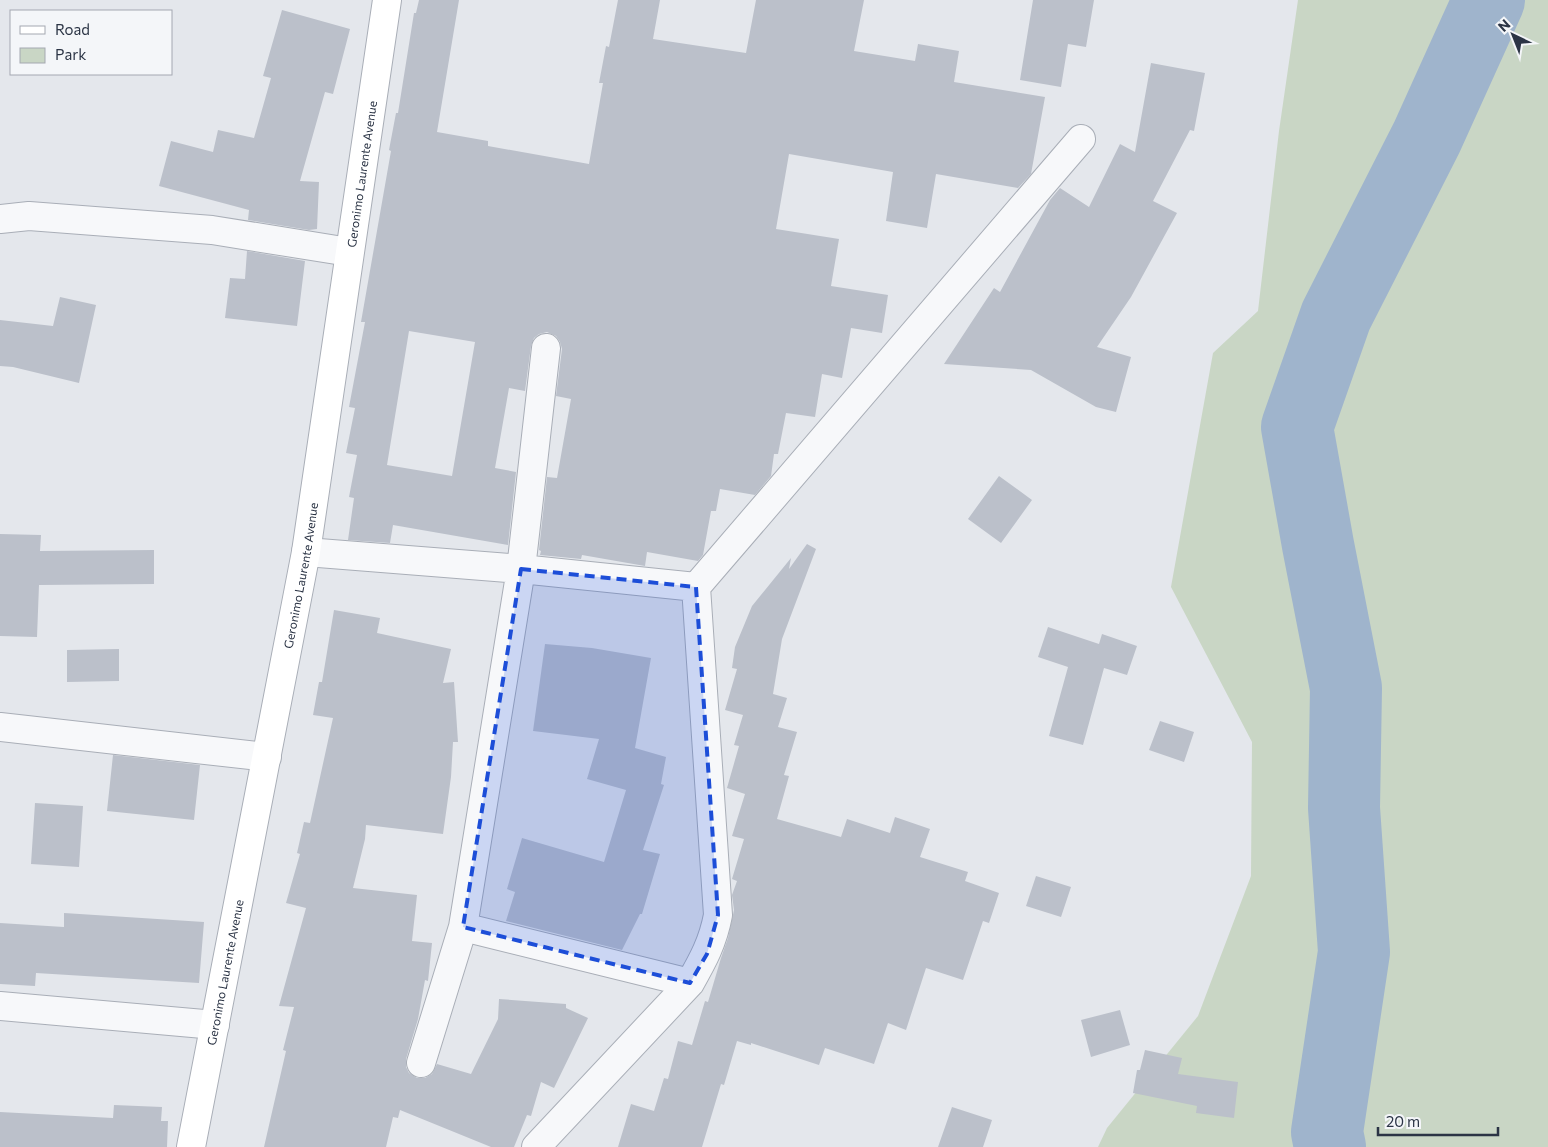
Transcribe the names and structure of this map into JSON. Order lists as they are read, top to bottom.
{
  "streets": {
    "street": ["Geronimo Laurente Avenue"]
  },
  "legend": ["Road", "Park"],
  "scale_bar": "20 m",
  "north": "top left"
}
